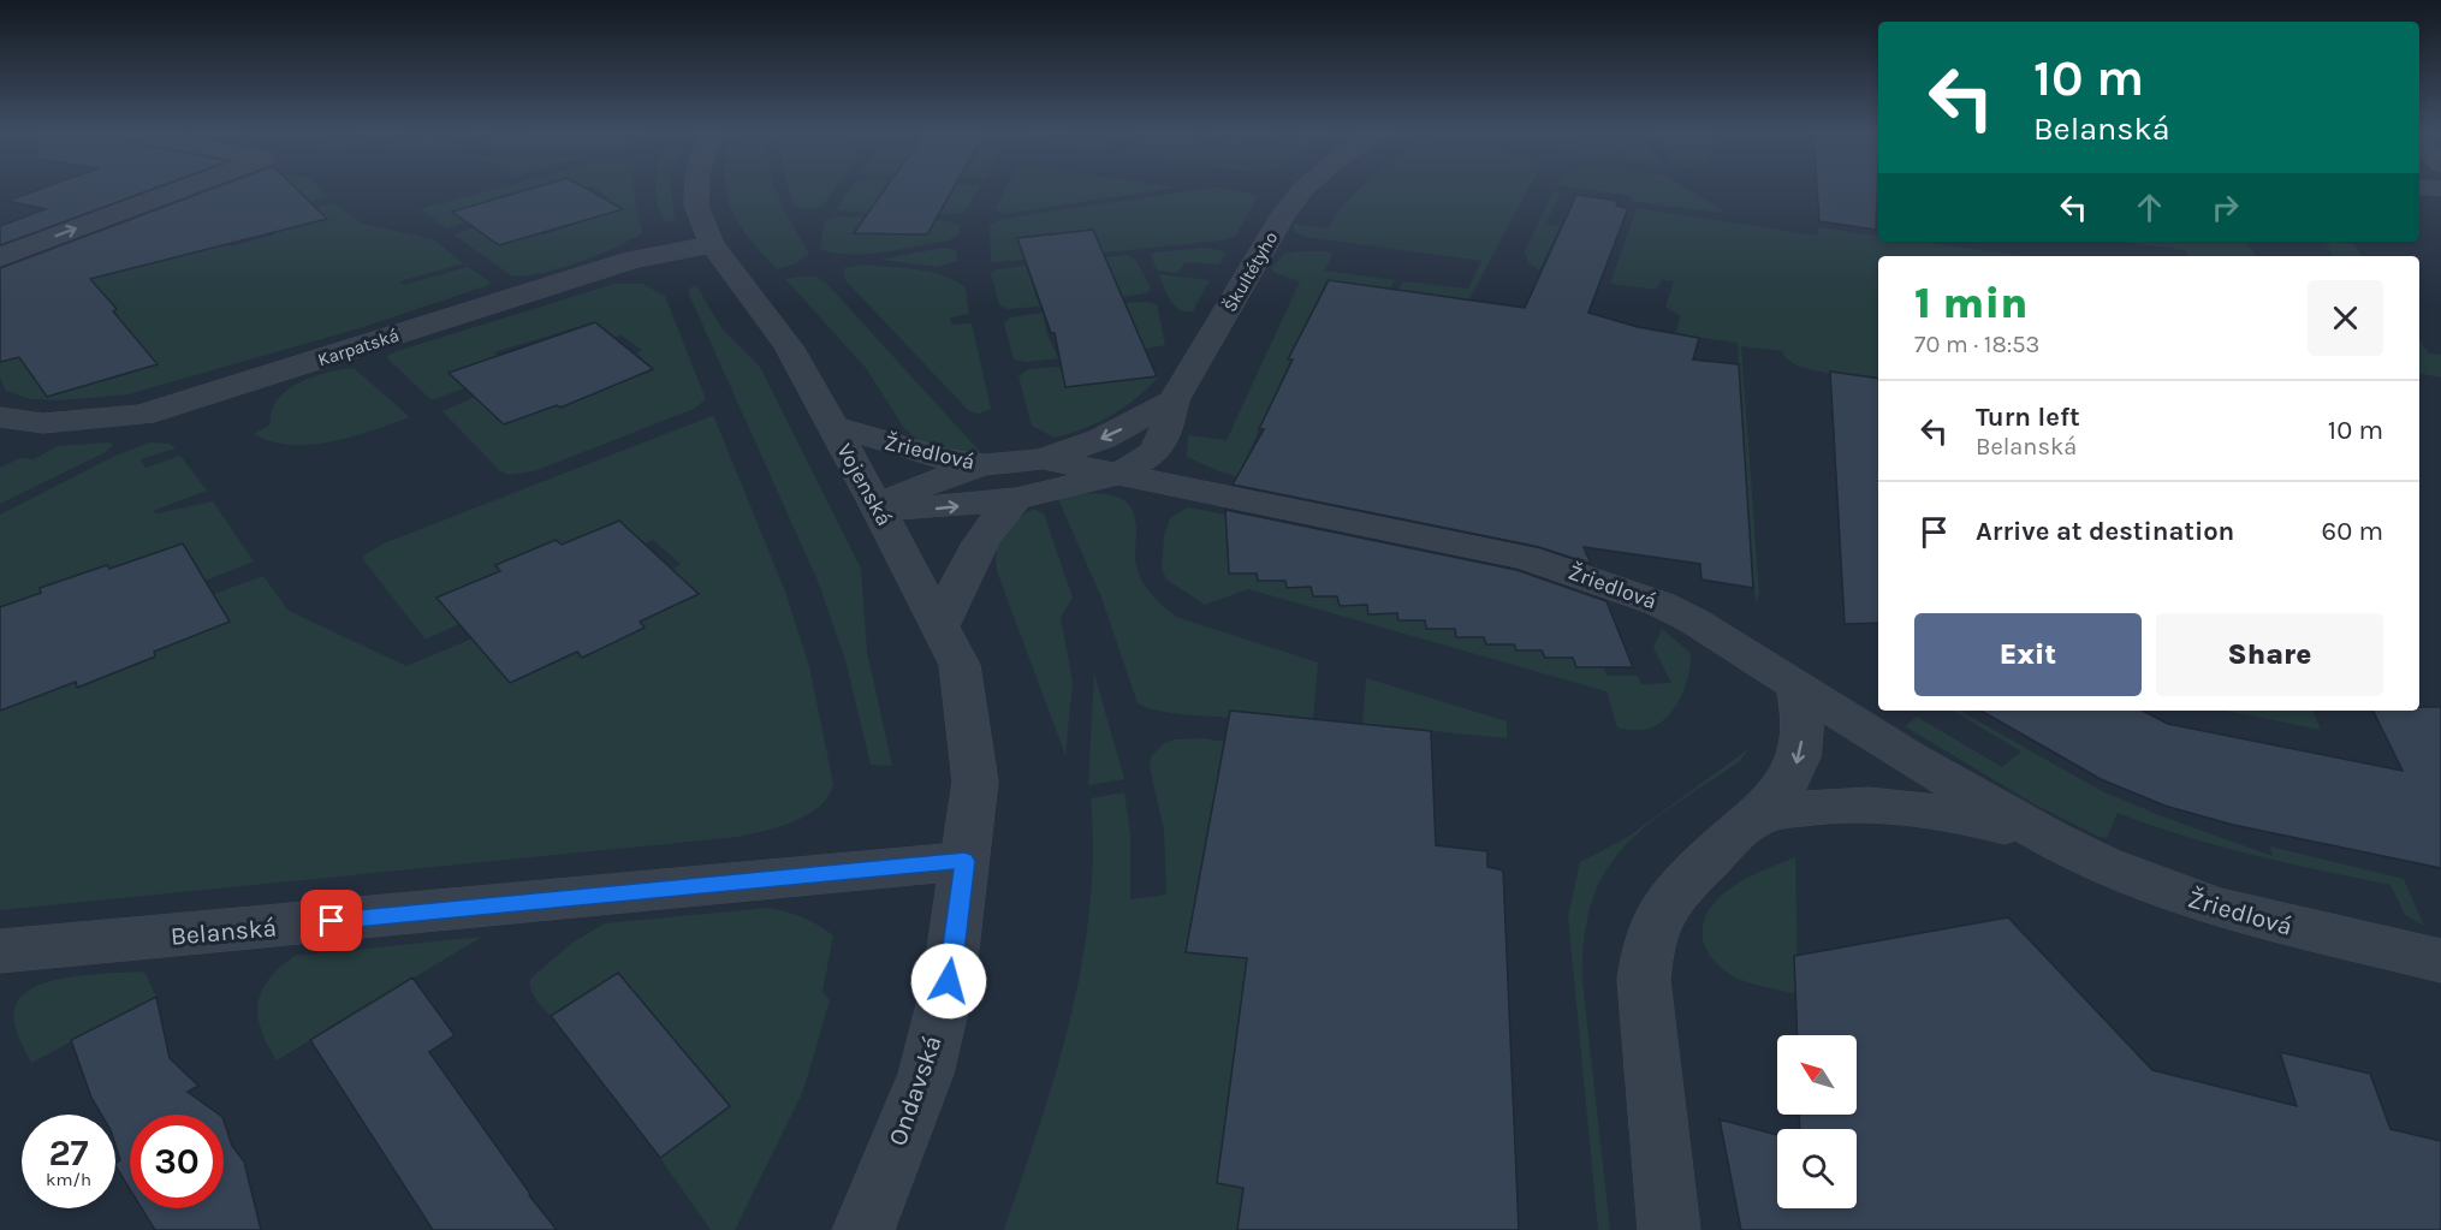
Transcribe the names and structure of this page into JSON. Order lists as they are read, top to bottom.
{
  "streets": {
    "street": [
      "Škultétyho",
      "Karpatská",
      "Žriedlová",
      "Vojenská",
      "Belanská",
      "Ondavská"
    ]
  },
  "crossings": [
    ["Škultétyho", "Žriedlová"],
    ["Karpatská", "Vojenská"],
    ["Žriedlová", "Vojenská"],
    ["Vojenská", "Belanská"],
    ["Vojenská", "Ondavská"],
    ["Belanská", "Ondavská"]
  ],
  "north": "top left",
  "page": {
    "turn": ["10 m", "Belanská"],
    "heading": ["1 min", "70 m · 18:53"],
    "list": [
      {
        "name": "Turn left",
        "note": "Belanská",
        "value": "10 m"
      },
      {
        "name": "Arrive at destination",
        "value": "60 m"
      }
    ],
    "buttons": ["Exit", "Share"],
    "speed": "27 km/h",
    "limit": "30"
  }
}
